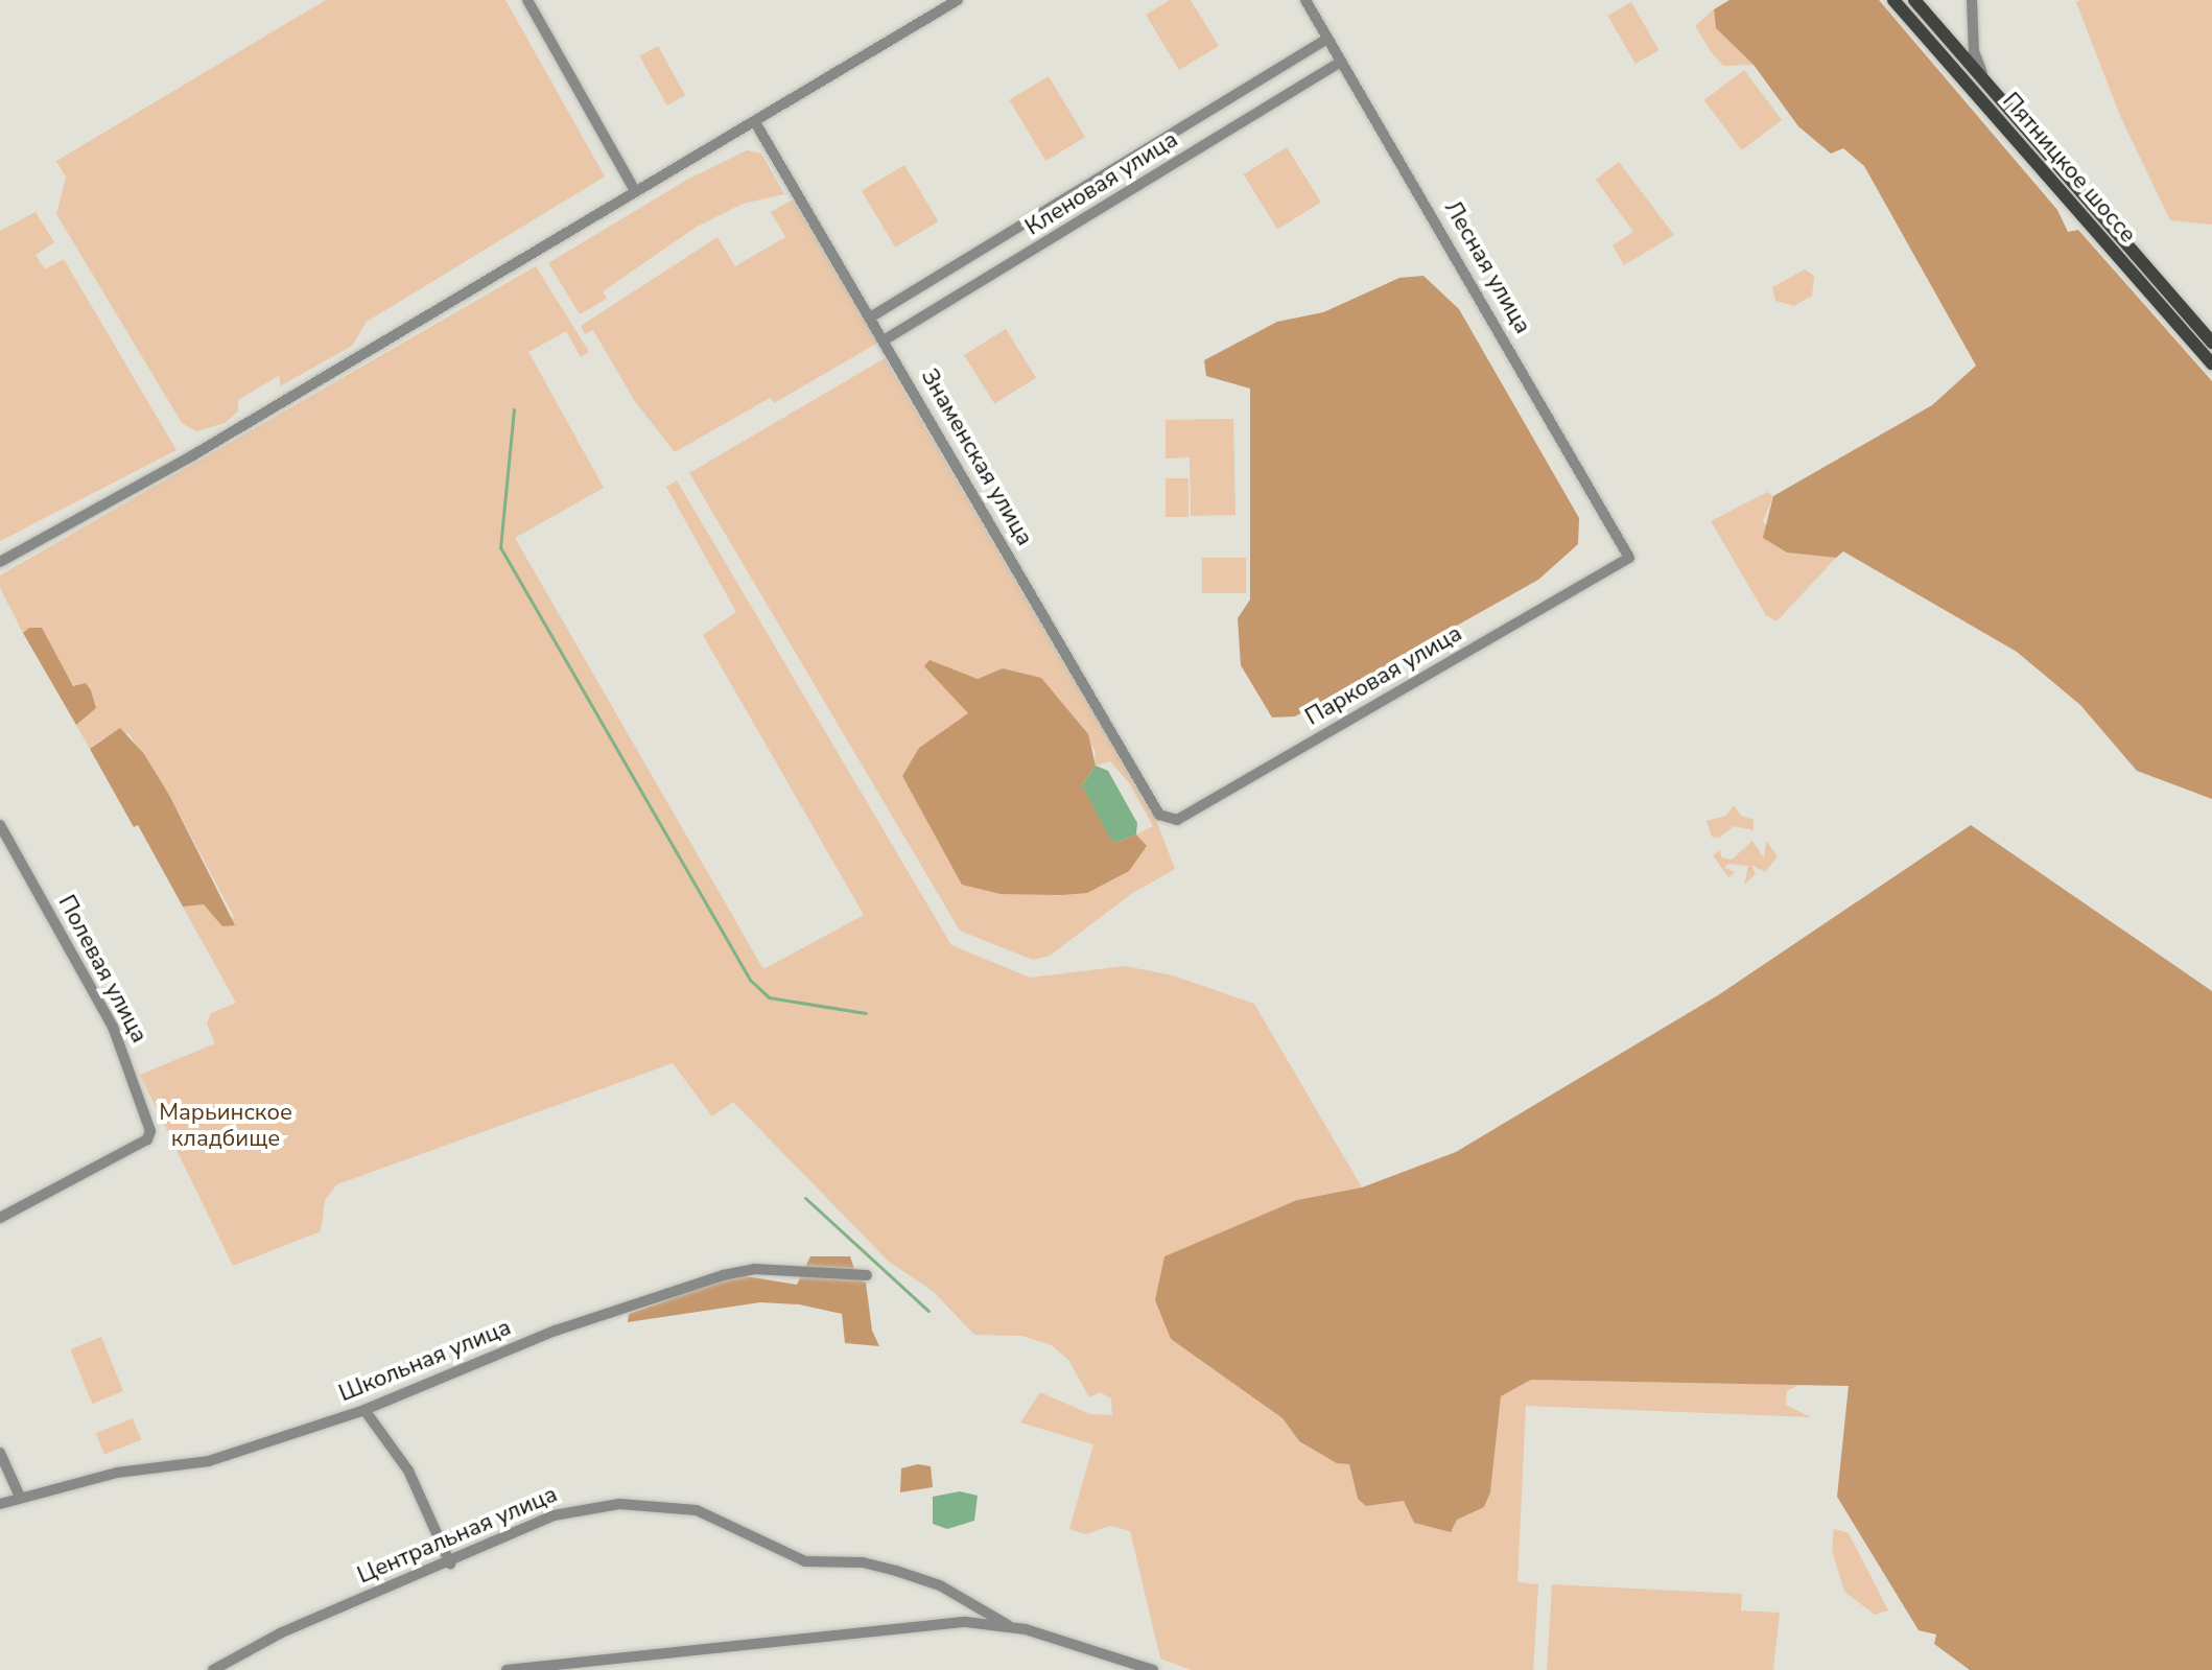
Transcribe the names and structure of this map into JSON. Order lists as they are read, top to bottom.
{
  "streets": {
    "main road": ["Пятницкое шоссе"],
    "street": [
      "Кленовая улица",
      "Лесная улица",
      "Знаменская улица",
      "Парковая улица",
      "Полевая улица",
      "Школьная улица",
      "Центральная улица"
    ]
  },
  "crossings": [
    ["Кленовая улица", "Лесная улица"],
    ["Кленовая улица", "Знаменская улица"],
    ["Лесная улица", "Парковая улица"],
    ["Знаменская улица", "Парковая улица"]
  ],
  "parks": ["Марьинское кладбище"]
}
